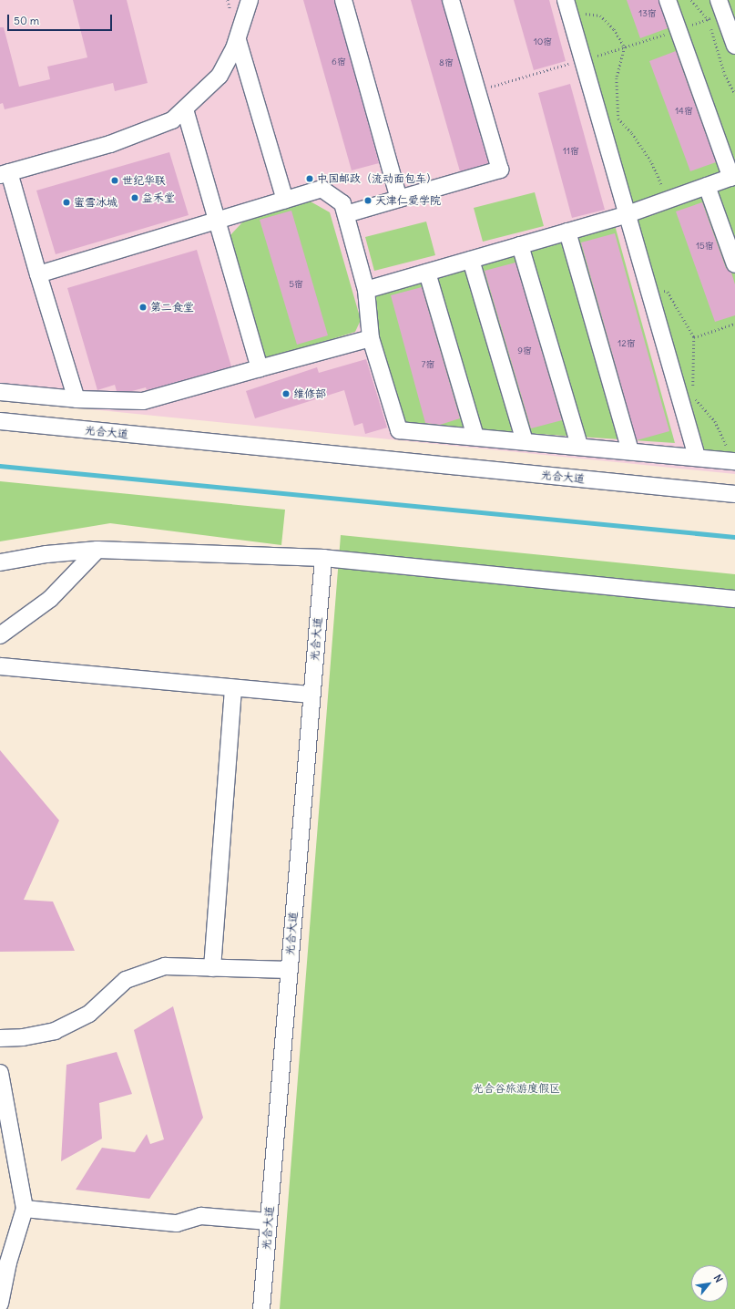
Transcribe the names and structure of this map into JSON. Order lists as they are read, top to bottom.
{
  "streets": {
    "street": ["光合大道"]
  },
  "parks": ["光合谷旅游度假区"],
  "places": [
    "中国邮政（流动面包车）",
    "世纪华联",
    "益禾堂",
    "天津仁爱学院",
    "蜜雪冰城",
    "第二食堂",
    "维修部"
  ],
  "house_numbers": [
    "13宿",
    "10宿",
    "6宿",
    "8宿",
    "14宿",
    "11宿",
    "15宿",
    "5宿",
    "12宿",
    "9宿",
    "7宿"
  ],
  "scale_bar": "50 m",
  "north": "top right"
}
